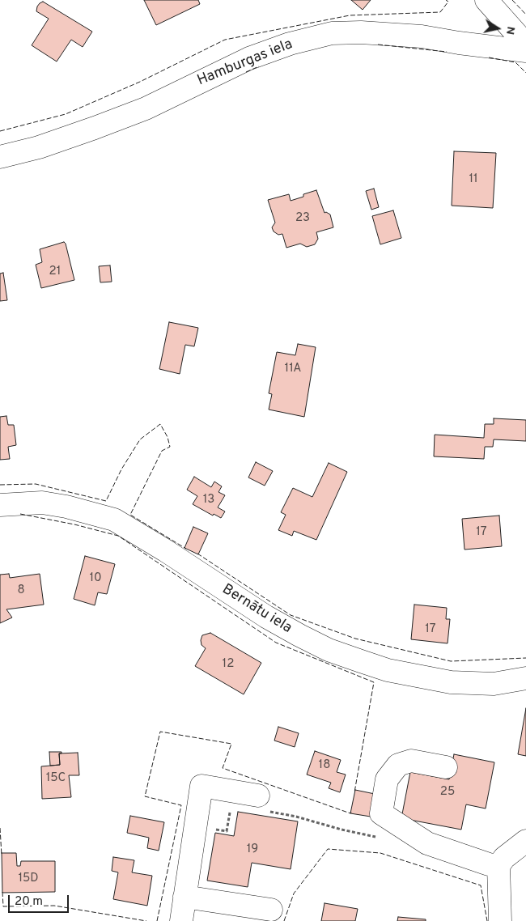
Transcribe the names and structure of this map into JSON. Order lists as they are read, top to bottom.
{
  "streets": {
    "street": ["Hamburgas iela", "Bernātu iela"]
  },
  "house_numbers": [
    "11",
    "23",
    "21",
    "11A",
    "13",
    "17",
    "10",
    "8",
    "17",
    "12",
    "18",
    "15C",
    "25",
    "19",
    "15D"
  ],
  "scale_bar": "20 m",
  "north": "right"
}
